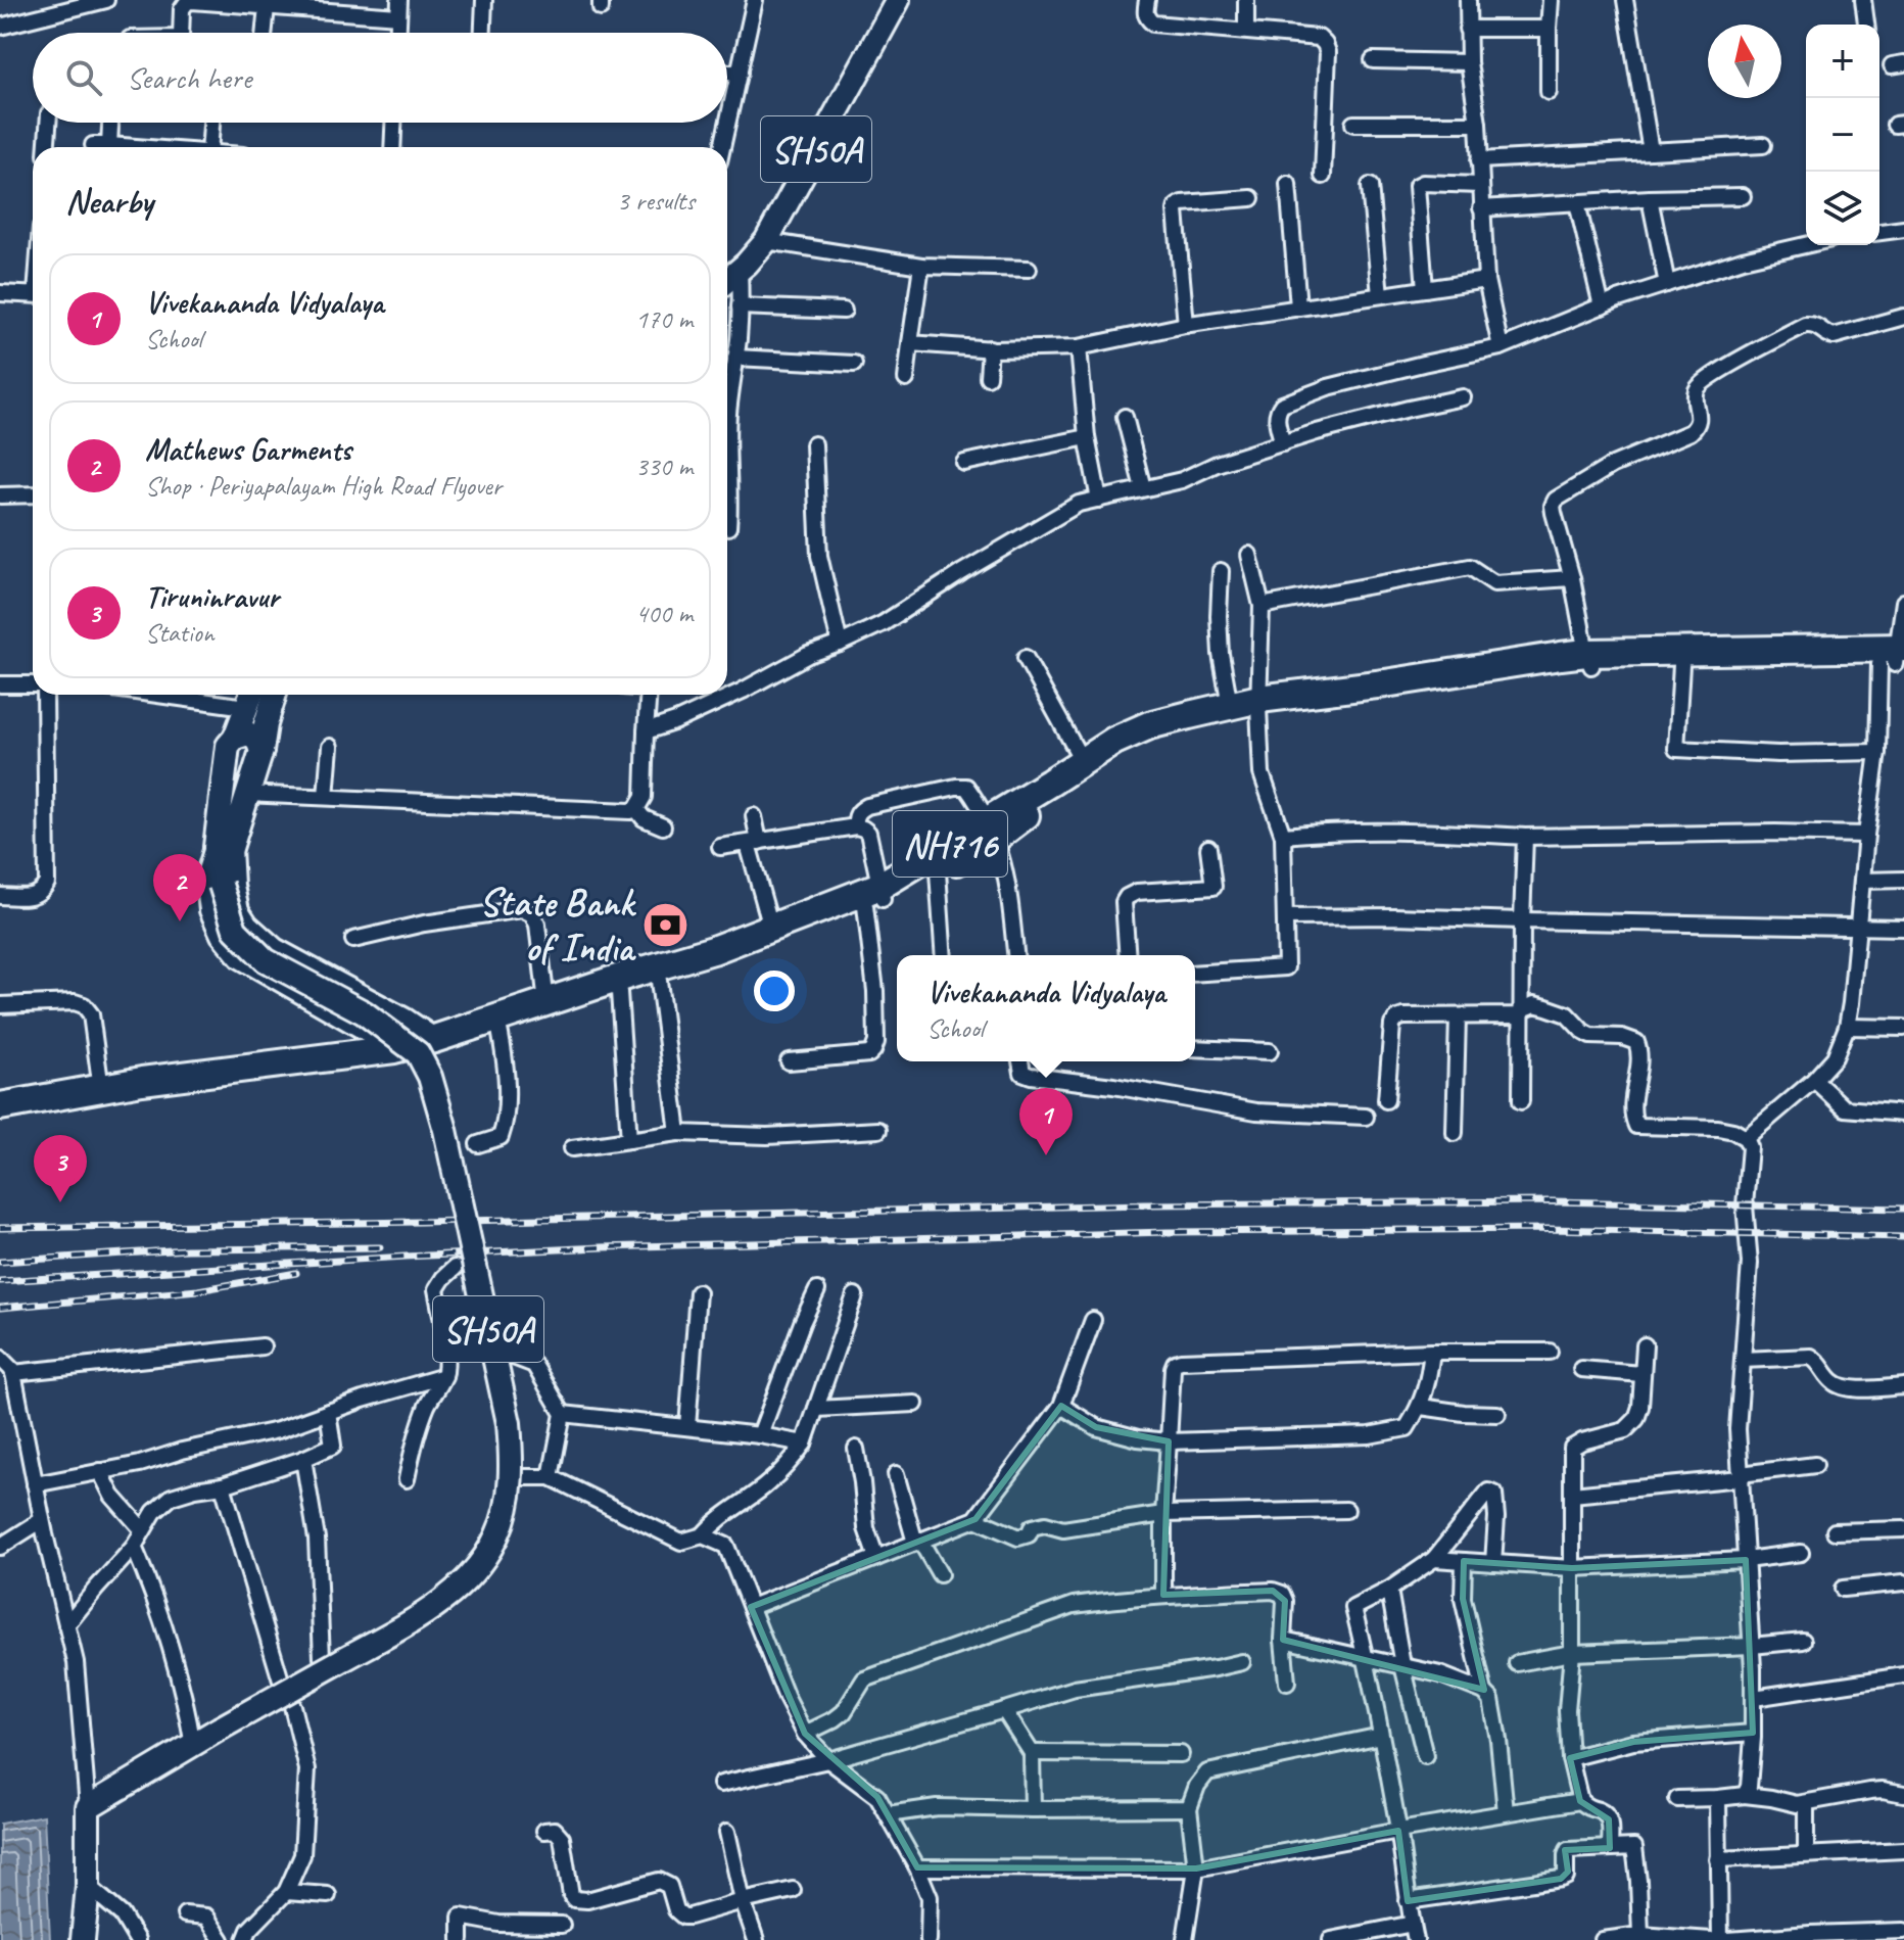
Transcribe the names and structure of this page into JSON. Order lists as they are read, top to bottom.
{
  "streets": {
    "highway": ["NH716"],
    "main road": ["SH50A"]
  },
  "places": {
    "bank": ["State Bank of India"]
  },
  "north": "top",
  "page": {
    "map_buttons": ["+", "−"],
    "search": "Search here",
    "heading": ["Nearby", "3 results"],
    "list": [
      {
        "mark": "1",
        "name": "Vivekananda Vidyalaya",
        "note": "School",
        "value": "170 m"
      },
      {
        "mark": "2",
        "name": "Mathews Garments",
        "note": "Shop · Periyapalayam High Road Flyover",
        "value": "330 m"
      },
      {
        "mark": "3",
        "name": "Tiruninravur",
        "note": "Station",
        "value": "400 m"
      }
    ],
    "pins": ["2", "1", "3"],
    "popup": ["Vivekananda Vidyalaya", "School"]
  }
}
